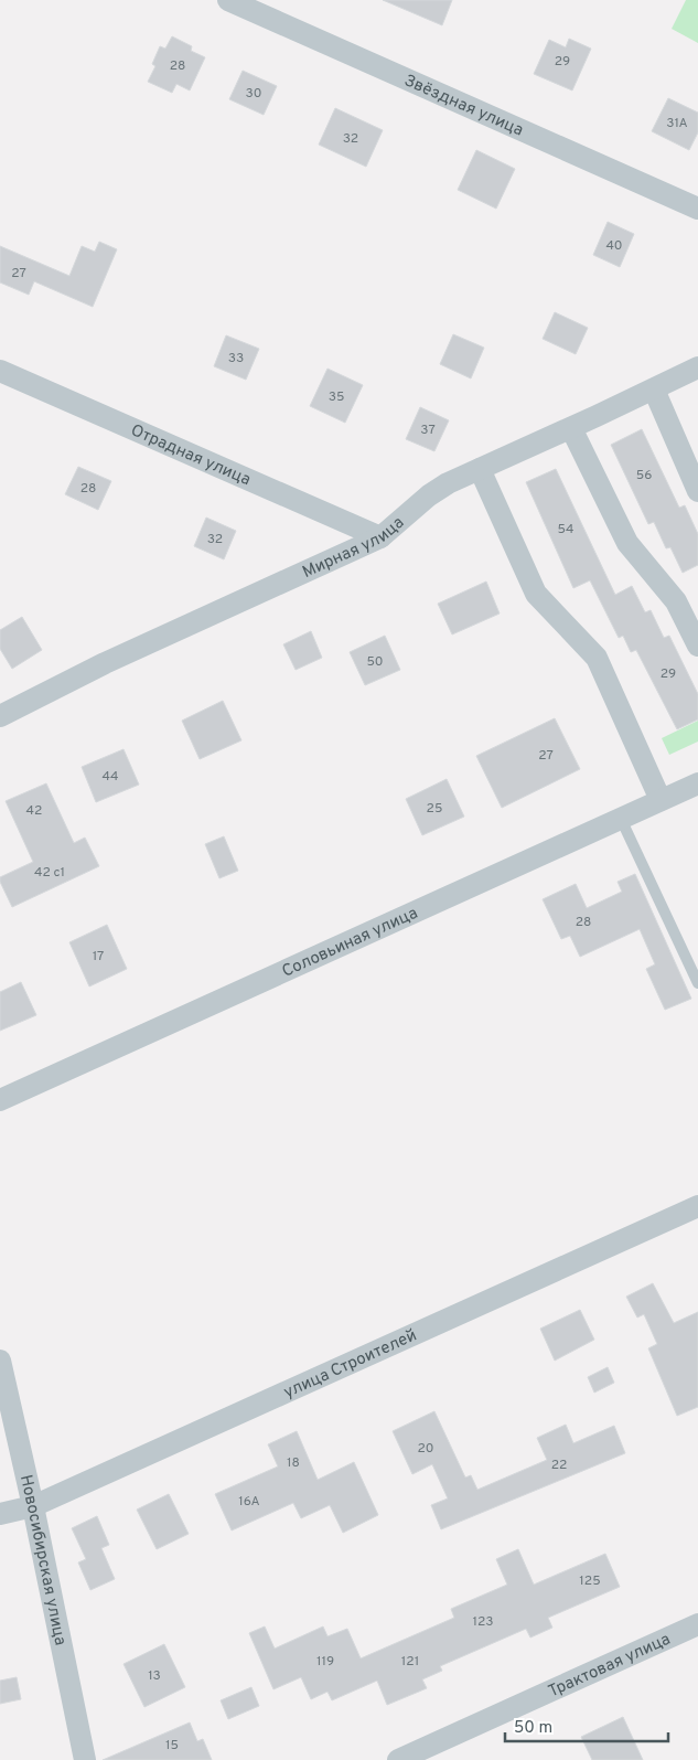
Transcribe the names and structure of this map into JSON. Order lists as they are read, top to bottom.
{
  "streets": {
    "street": [
      "Звёздная улица",
      "Отрадная улица",
      "Мирная улица",
      "Соловьиная улица",
      "улица Строителей",
      "Новосибирская улица",
      "Трактовая улица"
    ]
  },
  "crossings": [
    ["Отрадная улица", "Мирная улица"],
    ["улица Строителей", "Новосибирская улица"]
  ],
  "house_numbers": [
    "29",
    "28",
    "30",
    "31А",
    "32",
    "40",
    "27",
    "33",
    "35",
    "37",
    "56",
    "28",
    "54",
    "32",
    "50",
    "29",
    "27",
    "44",
    "25",
    "42",
    "42 с1",
    "28",
    "17",
    "20",
    "18",
    "22",
    "16А",
    "125",
    "123",
    "119",
    "121",
    "13",
    "15"
  ],
  "scale_bar": "50 m"
}
